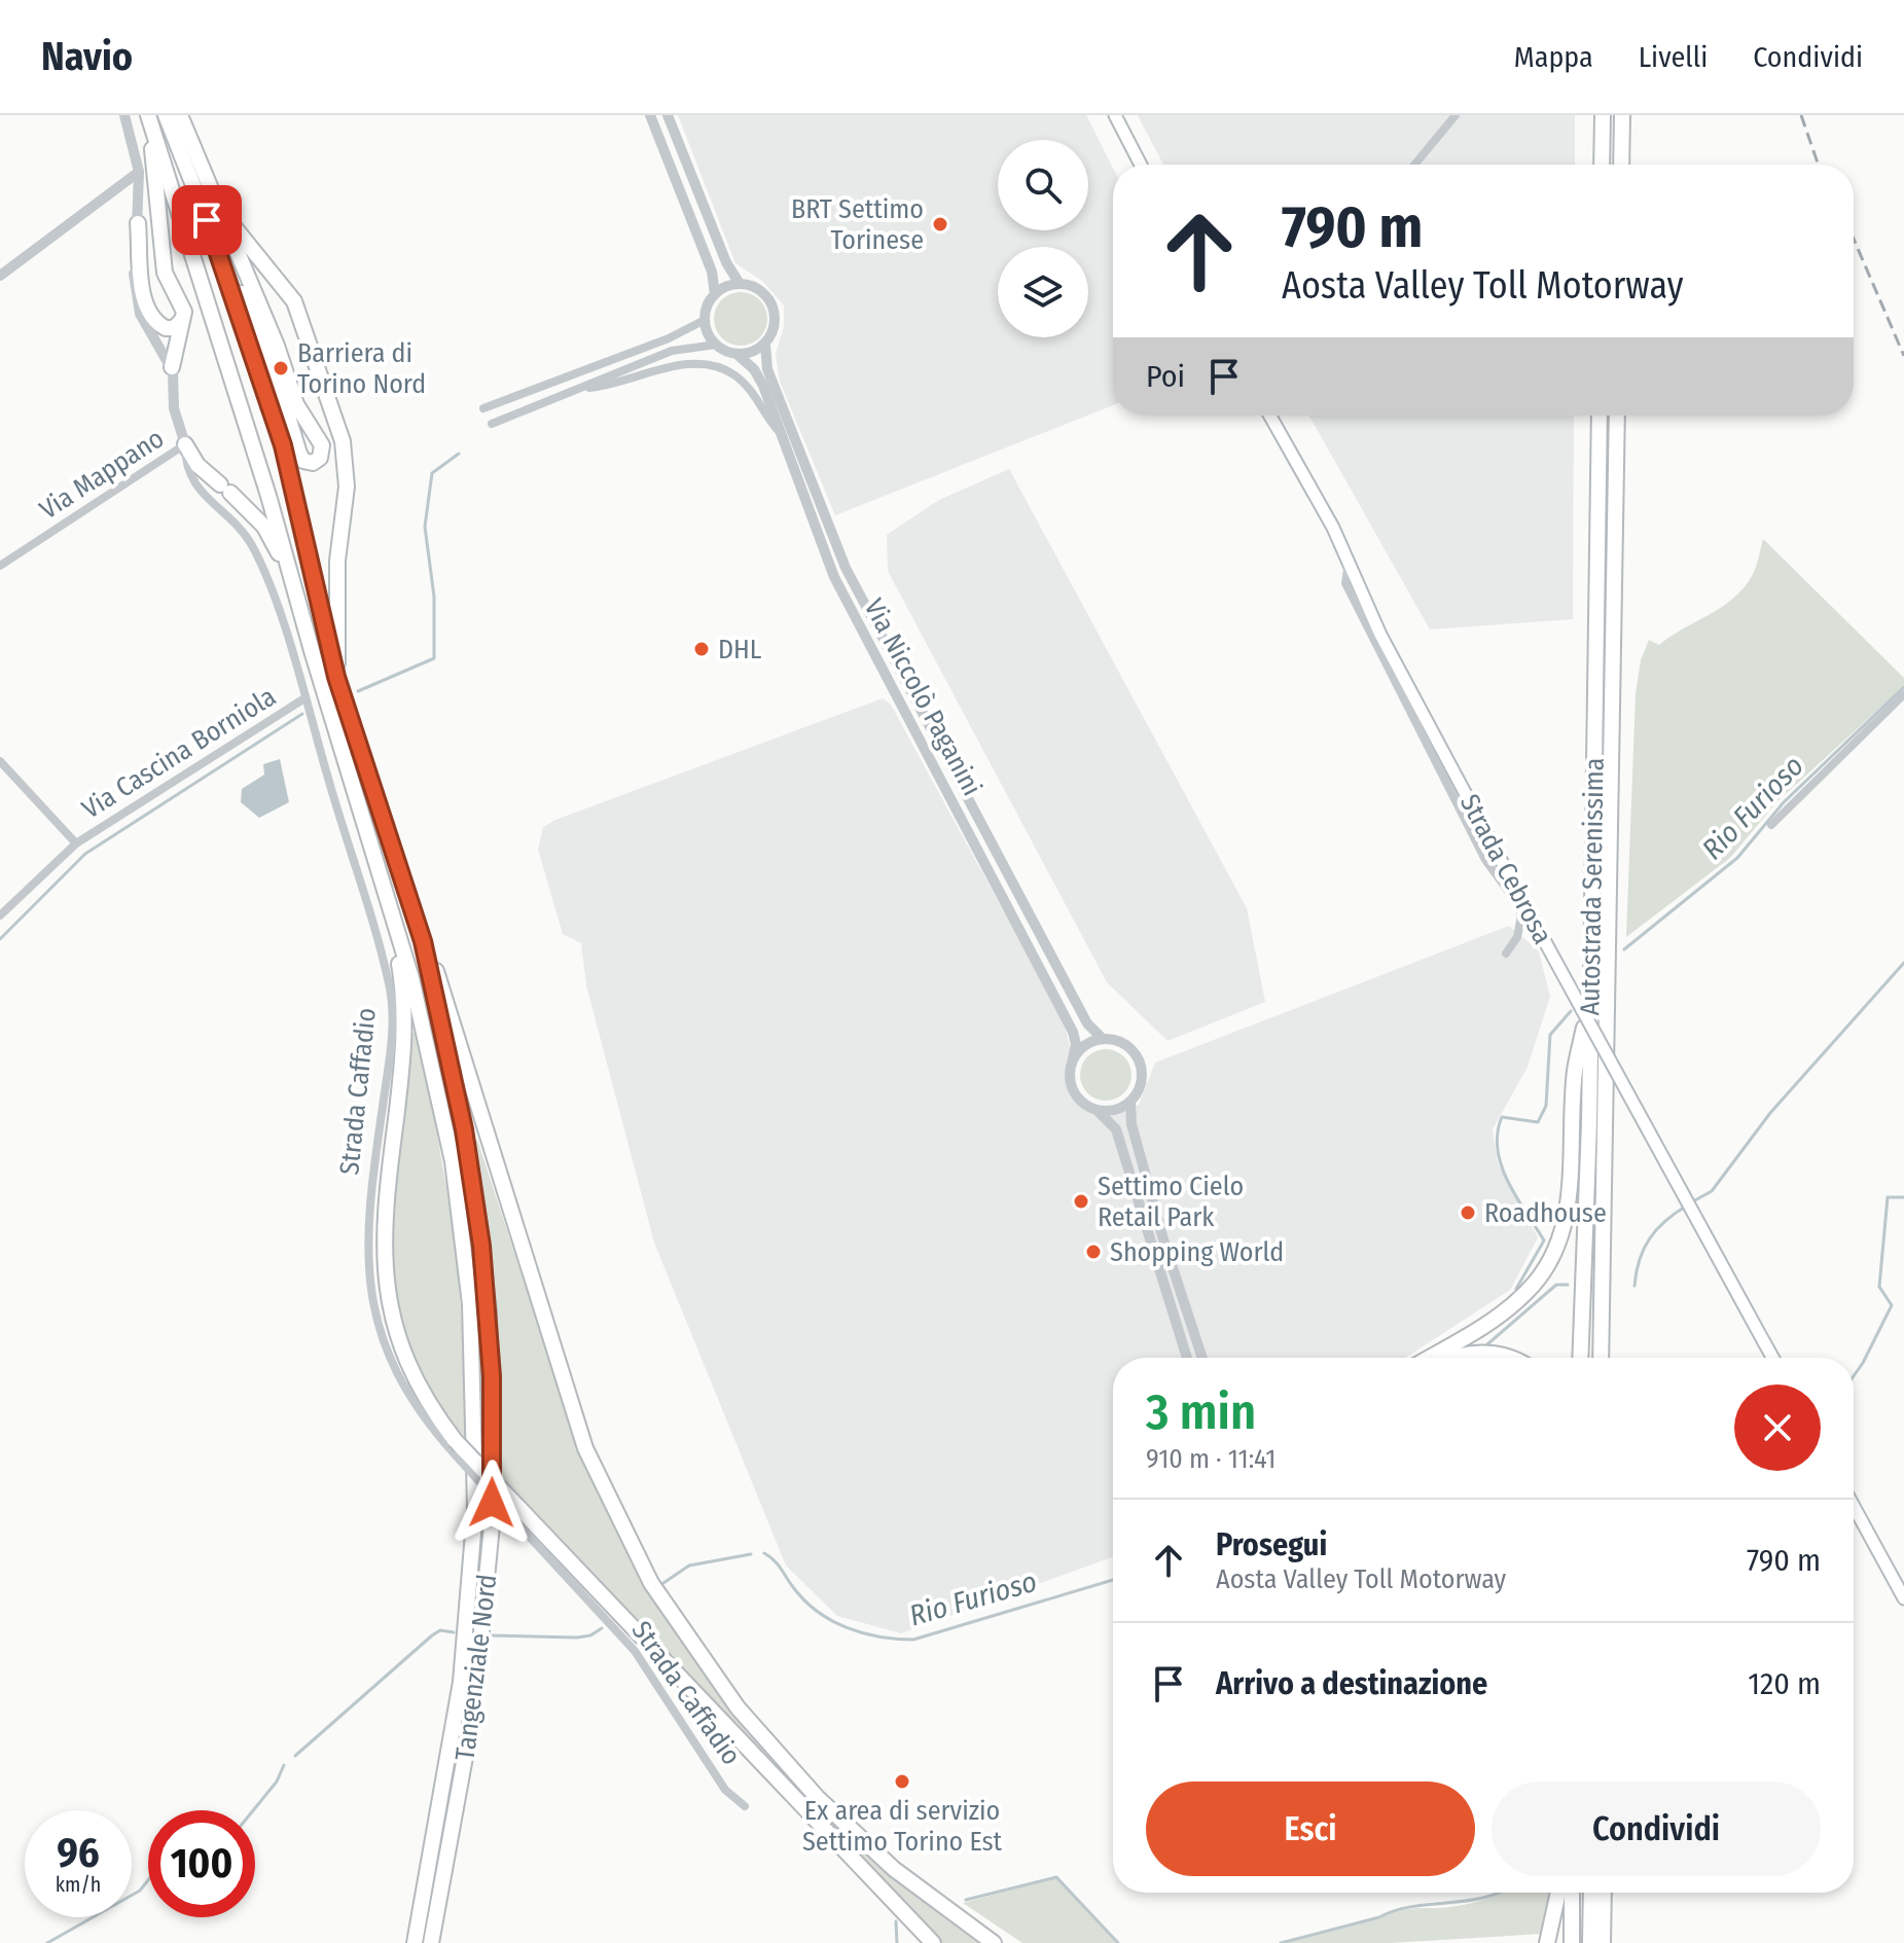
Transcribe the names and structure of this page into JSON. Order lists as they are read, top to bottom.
{
  "streets": {
    "highway": ["Autostrada Serenissima", "Tangenziale Nord"],
    "main road": ["Strada Cebrosa"],
    "street": [
      "Via Mappano",
      "Via Niccolò Paganini",
      "Via Cascina Borniola",
      "Strada Caffadio"
    ]
  },
  "crossings": [
    ["Via Mappano", "Strada Caffadio"],
    ["Via Cascina Borniola", "Strada Caffadio"]
  ],
  "water": ["Rio Furioso"],
  "places": [
    "BRT Settimo Torinese",
    "Barriera di Torino Nord",
    "DHL",
    "Settimo Cielo Retail Park",
    "Roadhouse",
    "Shopping World",
    "Ex area di servizio Settimo Torino Est"
  ],
  "page": {
    "header": "Navio",
    "nav": ["Mappa", "Livelli", "Condividi"],
    "turn": ["790 m", "Aosta Valley Toll Motorway"],
    "then": "Poi",
    "heading": ["3 min", "910 m · 11:41"],
    "list": [
      {
        "name": "Prosegui",
        "note": "Aosta Valley Toll Motorway",
        "value": "790 m"
      },
      {
        "name": "Arrivo a destinazione",
        "value": "120 m"
      }
    ],
    "buttons": ["Esci", "Condividi"],
    "speed": "96 km/h",
    "limit": "100"
  }
}
